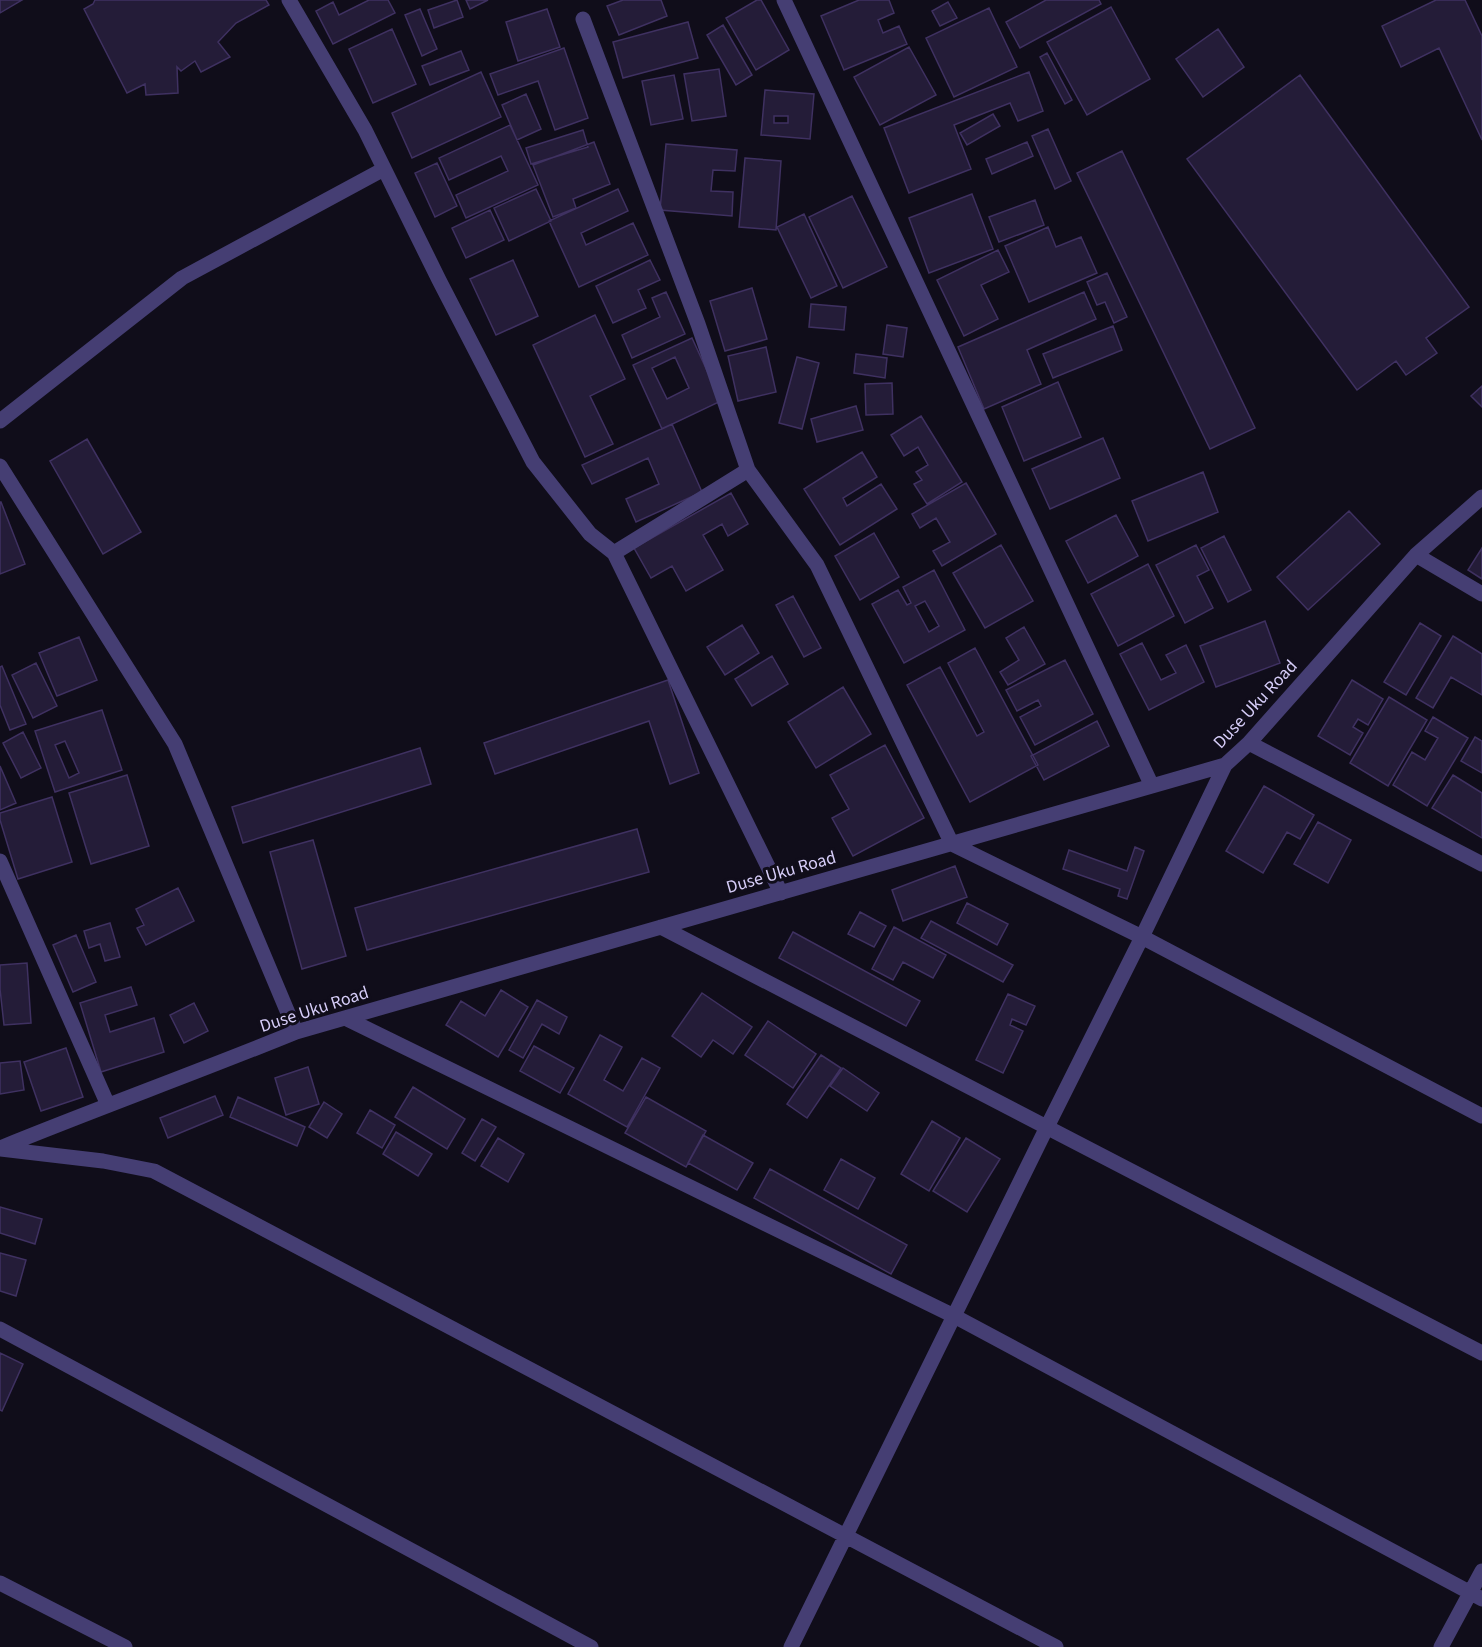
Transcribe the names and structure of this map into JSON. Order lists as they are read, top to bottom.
{
  "streets": {
    "street": ["Duse Uku Road"]
  }
}
